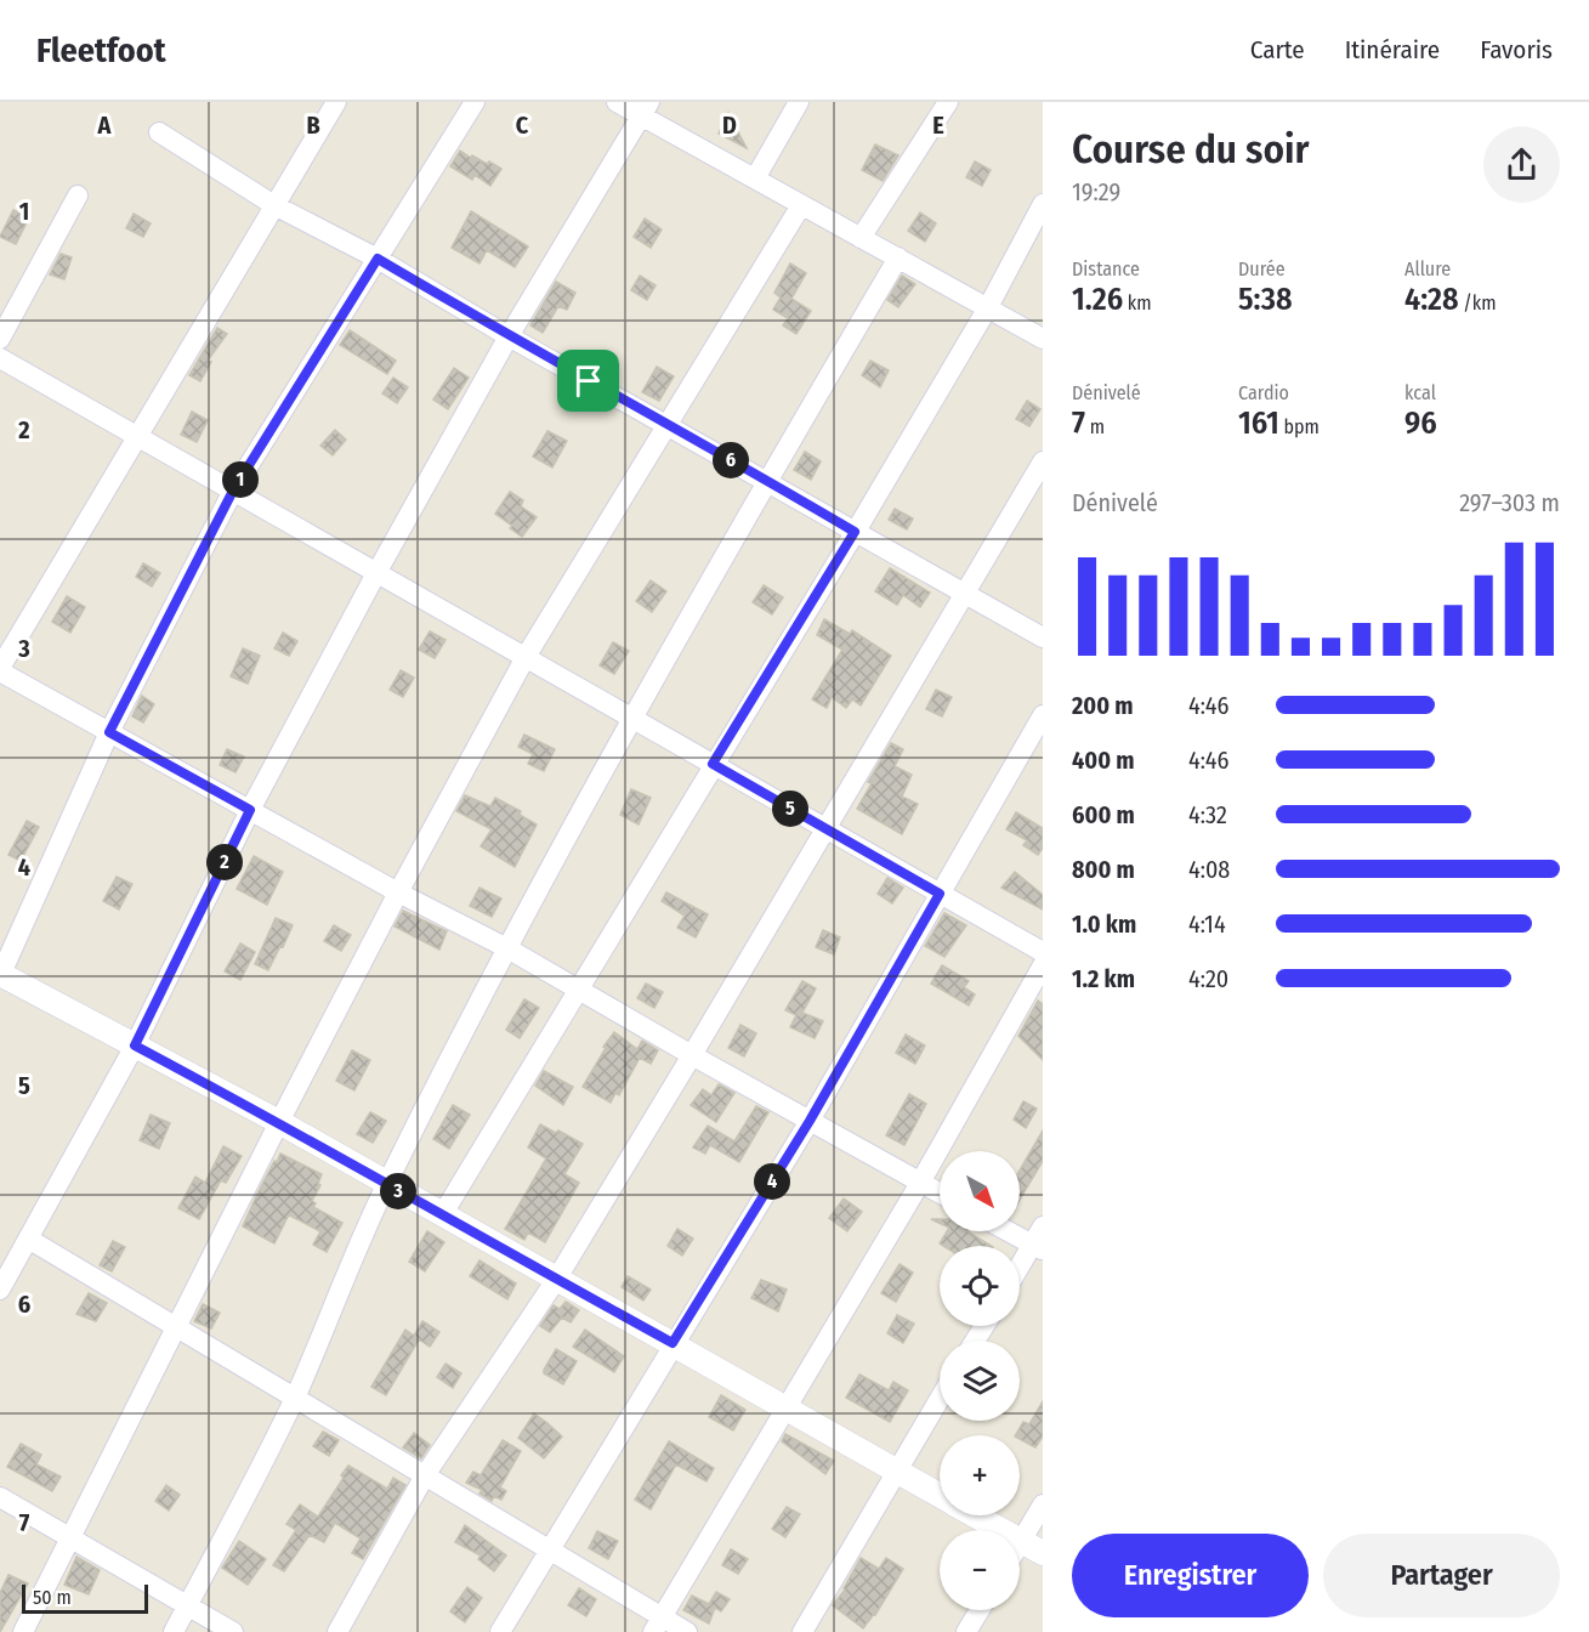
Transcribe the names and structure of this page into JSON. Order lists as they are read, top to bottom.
{
  "scale_bar": "50 m",
  "north": "bottom right",
  "page": {
    "header": "Fleetfoot",
    "nav": ["Carte", "Itinéraire", "Favoris"],
    "heading": ["Course du soir", "19:29"],
    "stats": [
      ["Distance", "1.26 km"],
      ["Durée", "5:38"],
      ["Allure", "4:28 /km"],
      ["Dénivelé", "7 m"],
      ["Cardio", "161 bpm"],
      ["kcal", "96"]
    ],
    "pins": [
      "6",
      "1",
      "5",
      "2",
      "4",
      "3"
    ],
    "chart": ["Dénivelé", "297–303 m"],
    "list": [
      {
        "name": "200 m",
        "note": "4:46"
      },
      {
        "name": "400 m",
        "note": "4:46"
      },
      {
        "name": "600 m",
        "note": "4:32"
      },
      {
        "name": "800 m",
        "note": "4:08"
      },
      {
        "name": "1.0 km",
        "note": "4:14"
      },
      {
        "name": "1.2 km",
        "note": "4:20"
      }
    ],
    "map_buttons": ["+", "−"],
    "buttons": ["Enregistrer", "Partager"],
    "scale": "50 m"
  },
  "grid": {
    "columns": [
      "A",
      "B",
      "C",
      "D",
      "E"
    ],
    "rows": [
      "1",
      "2",
      "3",
      "4",
      "5",
      "6",
      "7"
    ]
  }
}
